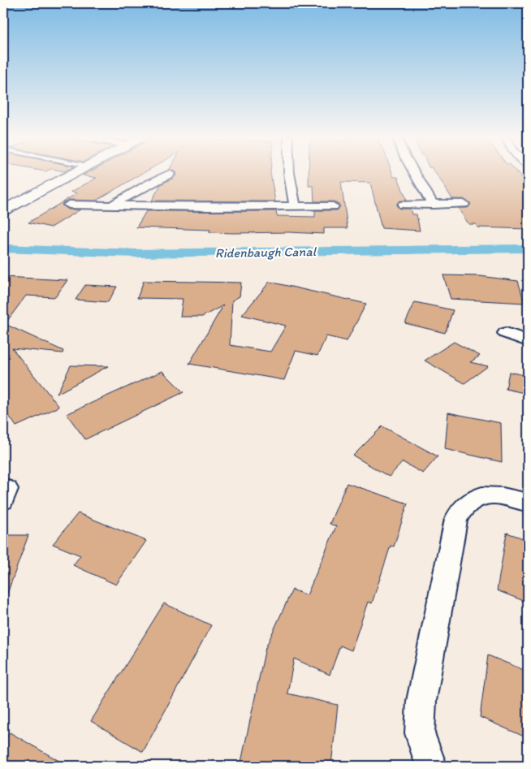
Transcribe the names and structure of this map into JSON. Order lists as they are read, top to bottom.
{
  "water": ["Ridenbaugh Canal"]
}
